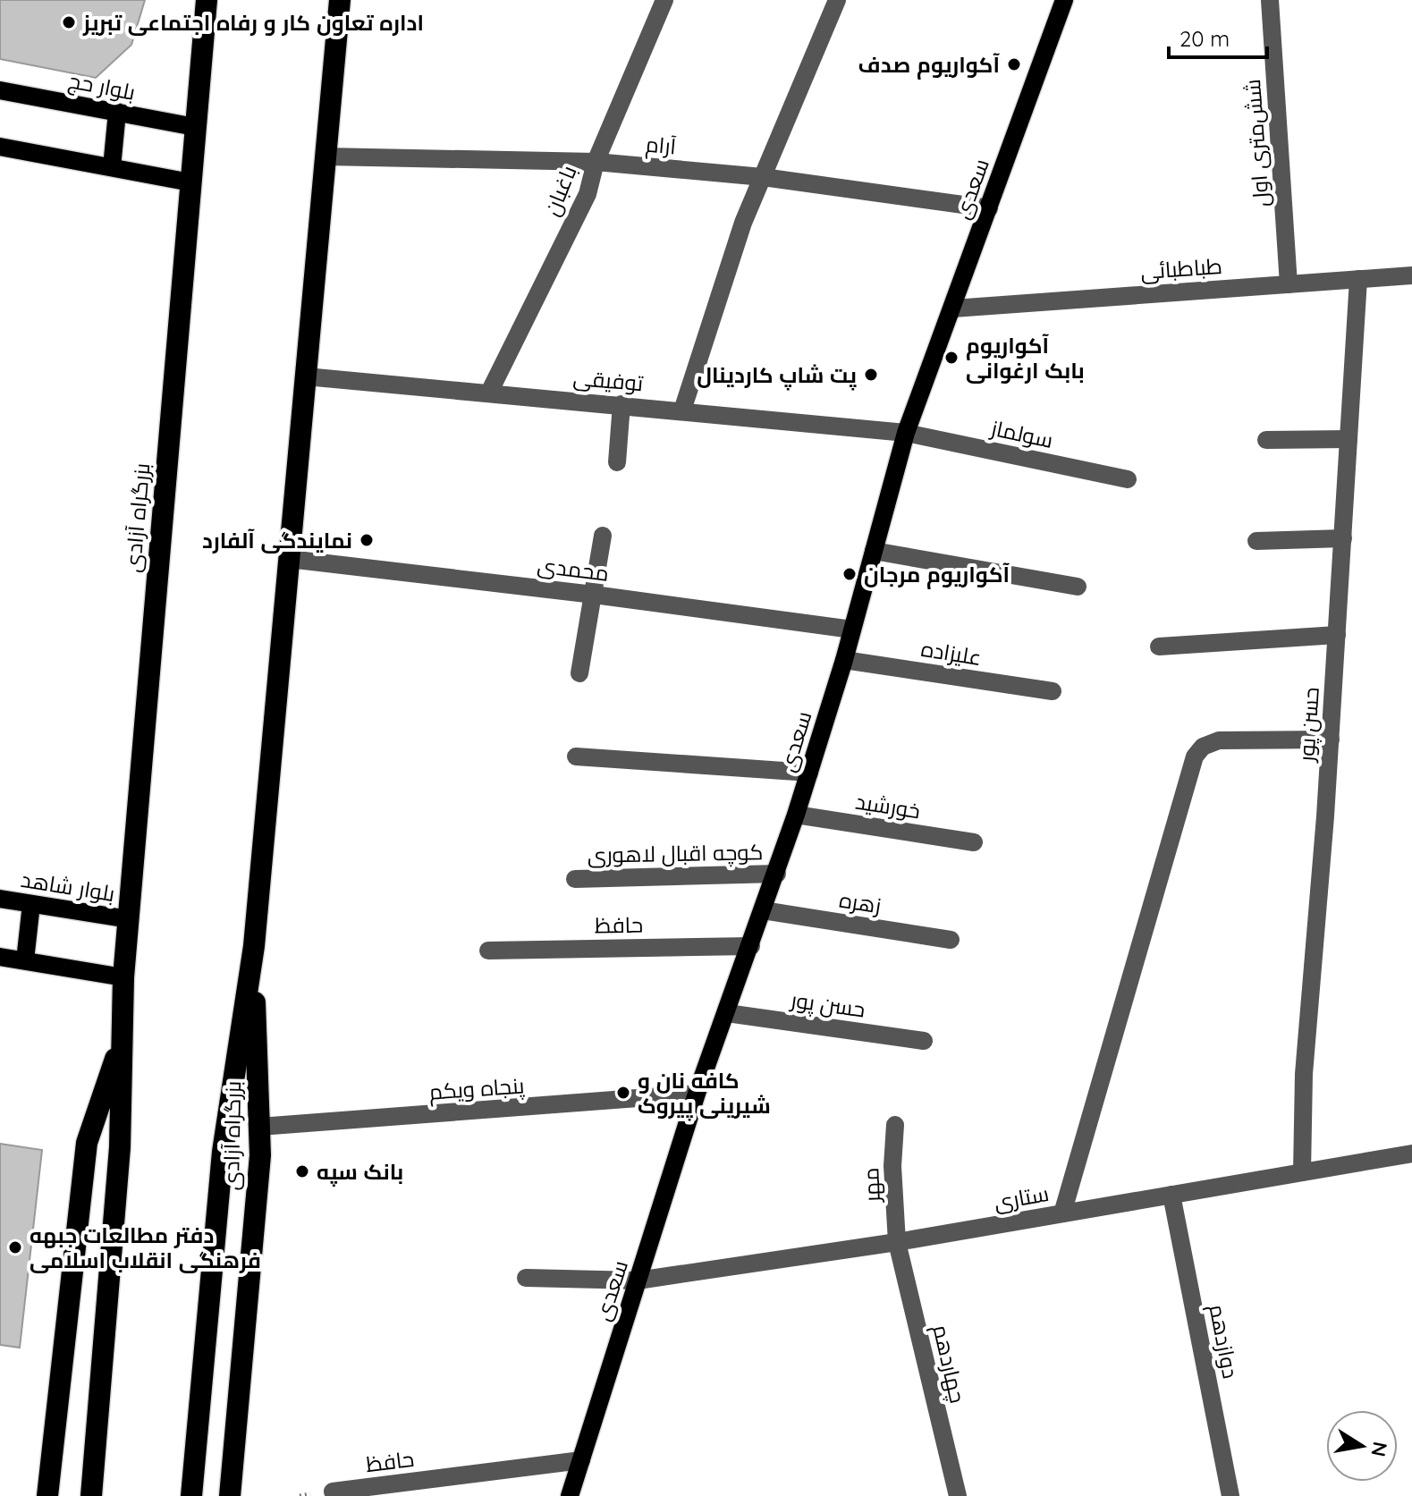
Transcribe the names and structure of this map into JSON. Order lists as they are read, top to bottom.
{
  "streets": {
    "highway": ["بزرگراه آزادی"],
    "main road": ["بلوار حج", "سعدی", "بلوار شاهد"],
    "street": [
      "شش‌متری اول",
      "آرام",
      "باغبان",
      "طباطبائی",
      "توفیقی",
      "سولماز",
      "محمدی",
      "علیزاده",
      "حسن پور",
      "خورشید",
      "کوچه اقبال لاهوری",
      "زهره",
      "حافظ",
      "پنجاه ویکم",
      "مهر",
      "ستاری",
      "دوازدهم",
      "چهاردهم"
    ]
  },
  "crossings": [
    ["بلوار حج", "بزرگراه آزادی"],
    ["شش‌متری اول", "طباطبائی"],
    ["آرام", "سعدی"],
    ["آرام", "باغبان"],
    ["آرام", "بزرگراه آزادی"],
    ["سعدی", "طباطبائی"],
    ["سعدی", "توفیقی"],
    ["سعدی", "سولماز"],
    ["سعدی", "محمدی"],
    ["سعدی", "علیزاده"],
    ["سعدی", "حسن پور"],
    ["سعدی", "خورشید"],
    ["سعدی", "کوچه اقبال لاهوری"],
    ["سعدی", "زهره"],
    ["سعدی", "حافظ"],
    ["سعدی", "پنجاه ویکم"],
    ["سعدی", "ستاری"],
    ["باغبان", "توفیقی"],
    ["طباطبائی", "حسن پور"],
    ["توفیقی", "سولماز"],
    ["توفیقی", "بزرگراه آزادی"],
    ["بزرگراه آزادی", "محمدی"],
    ["بزرگراه آزادی", "بلوار شاهد"],
    ["بزرگراه آزادی", "پنجاه ویکم"],
    ["حسن پور", "ستاری"],
    ["مهر", "ستاری"],
    ["مهر", "چهاردهم"],
    ["ستاری", "دوازدهم"],
    ["ستاری", "چهاردهم"]
  ],
  "places": [
    "اداره تعاون کار و رفاه اجتماعی تبریز",
    "آکواریوم صدف",
    "آکواریوم بابک ارغوانی",
    "پت شاپ کاردینال",
    "نمایندگی آلفارد",
    "آکواریوم مرجان",
    "کافه نان و شیرینی پیروک",
    "بانک سپه",
    "دفتر مطالعات جبهه فرهنگی انقلاب اسلامی"
  ],
  "scale_bar": "20 m",
  "north": "right"
}
